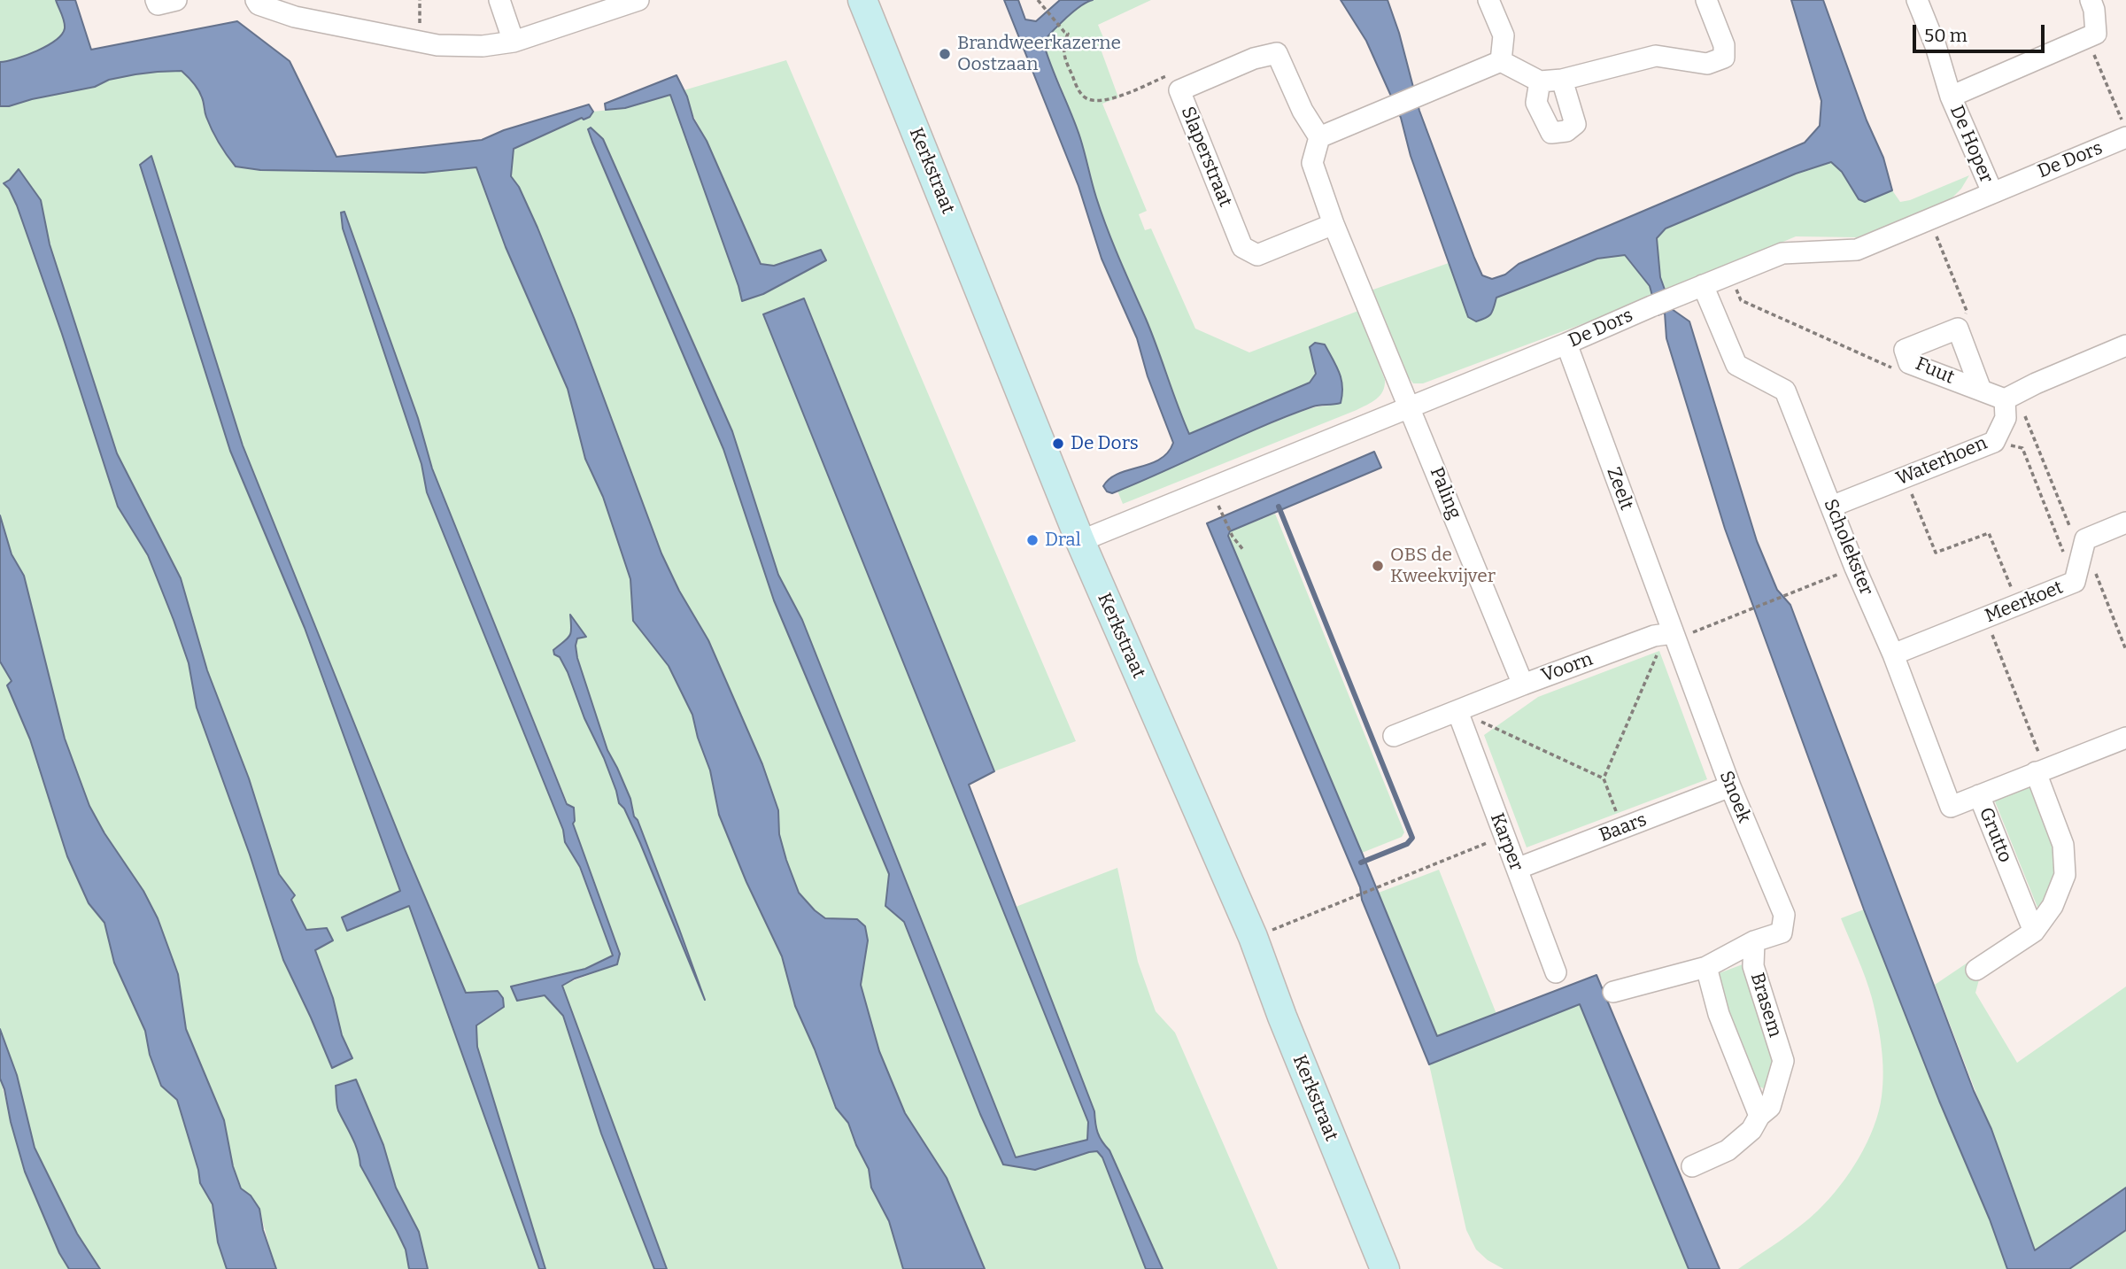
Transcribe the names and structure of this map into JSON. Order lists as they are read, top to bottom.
{
  "streets": {
    "street": [
      "De Hoper",
      "Slaperstraat",
      "De Dors",
      "Kerkstraat",
      "Fuut",
      "Waterhoen",
      "Zeelt",
      "Paling",
      "Scholekster",
      "Meerkoet",
      "Voorn",
      "Snoek",
      "Baars",
      "Grutto",
      "Karper",
      "Brasem"
    ]
  },
  "crossings": [
    ["De Hoper", "De Dors"],
    ["De Dors", "Kerkstraat"],
    ["De Dors", "Zeelt"],
    ["De Dors", "Paling"],
    ["De Dors", "Scholekster"],
    ["Fuut", "Waterhoen"],
    ["Waterhoen", "Scholekster"],
    ["Zeelt", "Voorn"],
    ["Zeelt", "Snoek"],
    ["Paling", "Voorn"],
    ["Scholekster", "Meerkoet"],
    ["Scholekster", "Grutto"],
    ["Voorn", "Snoek"],
    ["Voorn", "Karper"],
    ["Snoek", "Baars"],
    ["Snoek", "Brasem"],
    ["Baars", "Karper"]
  ],
  "places": [
    "Brandweerkazerne Oostzaan",
    "De Dors",
    "Dral",
    "OBS de Kweekvijver"
  ],
  "scale_bar": "50 m"
}
